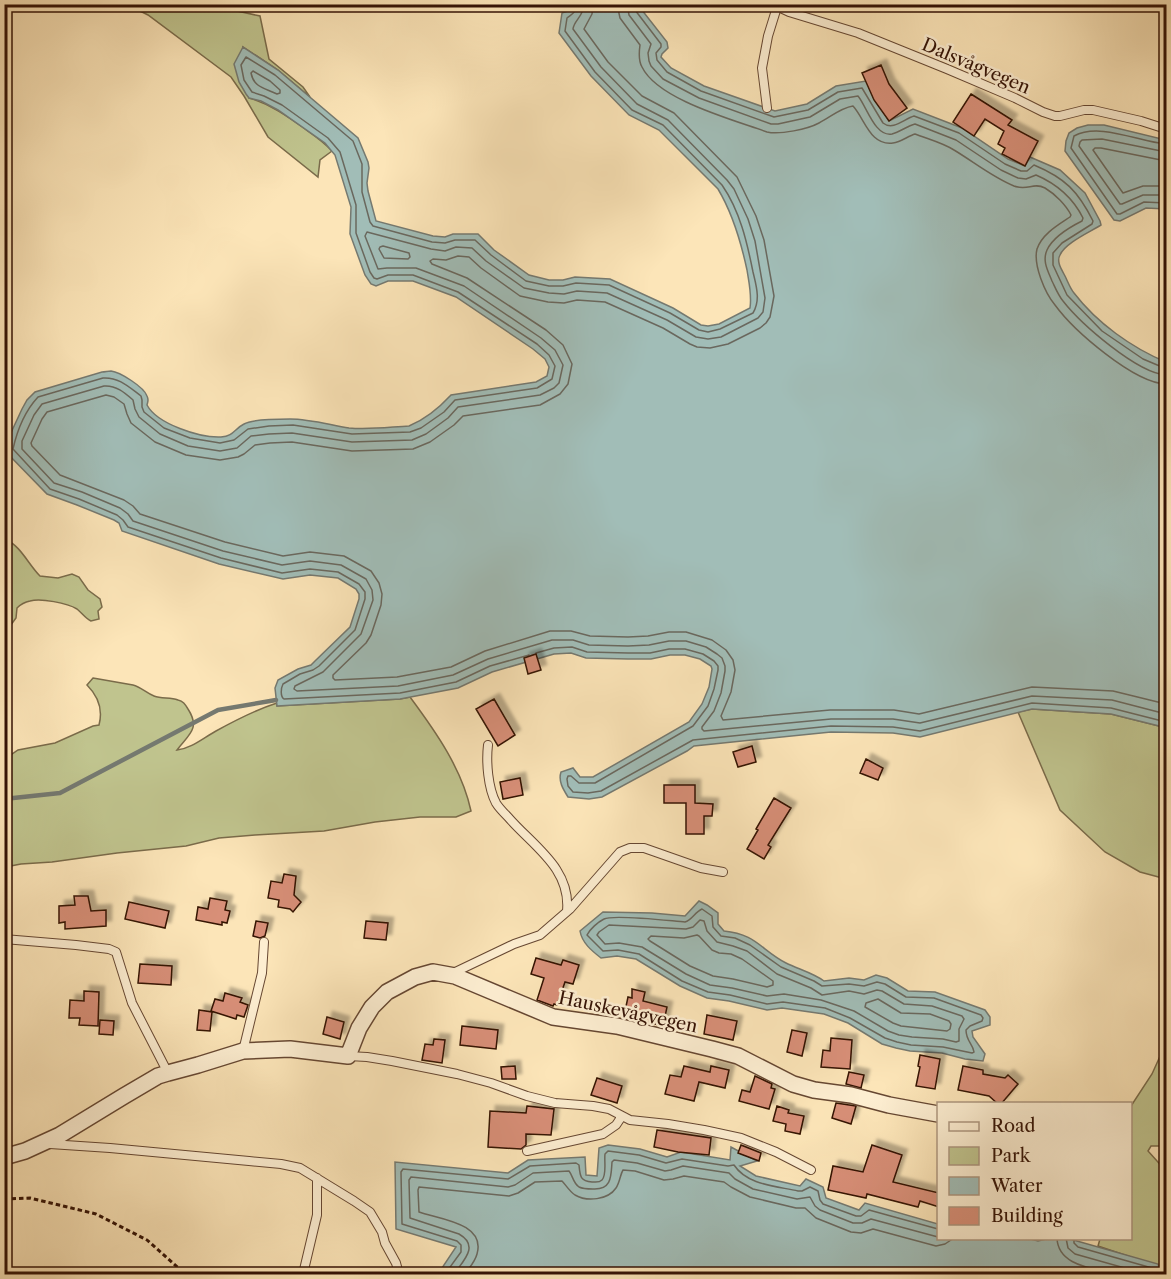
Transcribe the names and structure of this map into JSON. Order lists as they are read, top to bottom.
{
  "streets": {
    "street": ["Hauskevågvegen"],
    "lane": ["Dalsvågvegen"]
  },
  "legend": [
    "Road",
    "Park",
    "Water",
    "Building"
  ]
}
